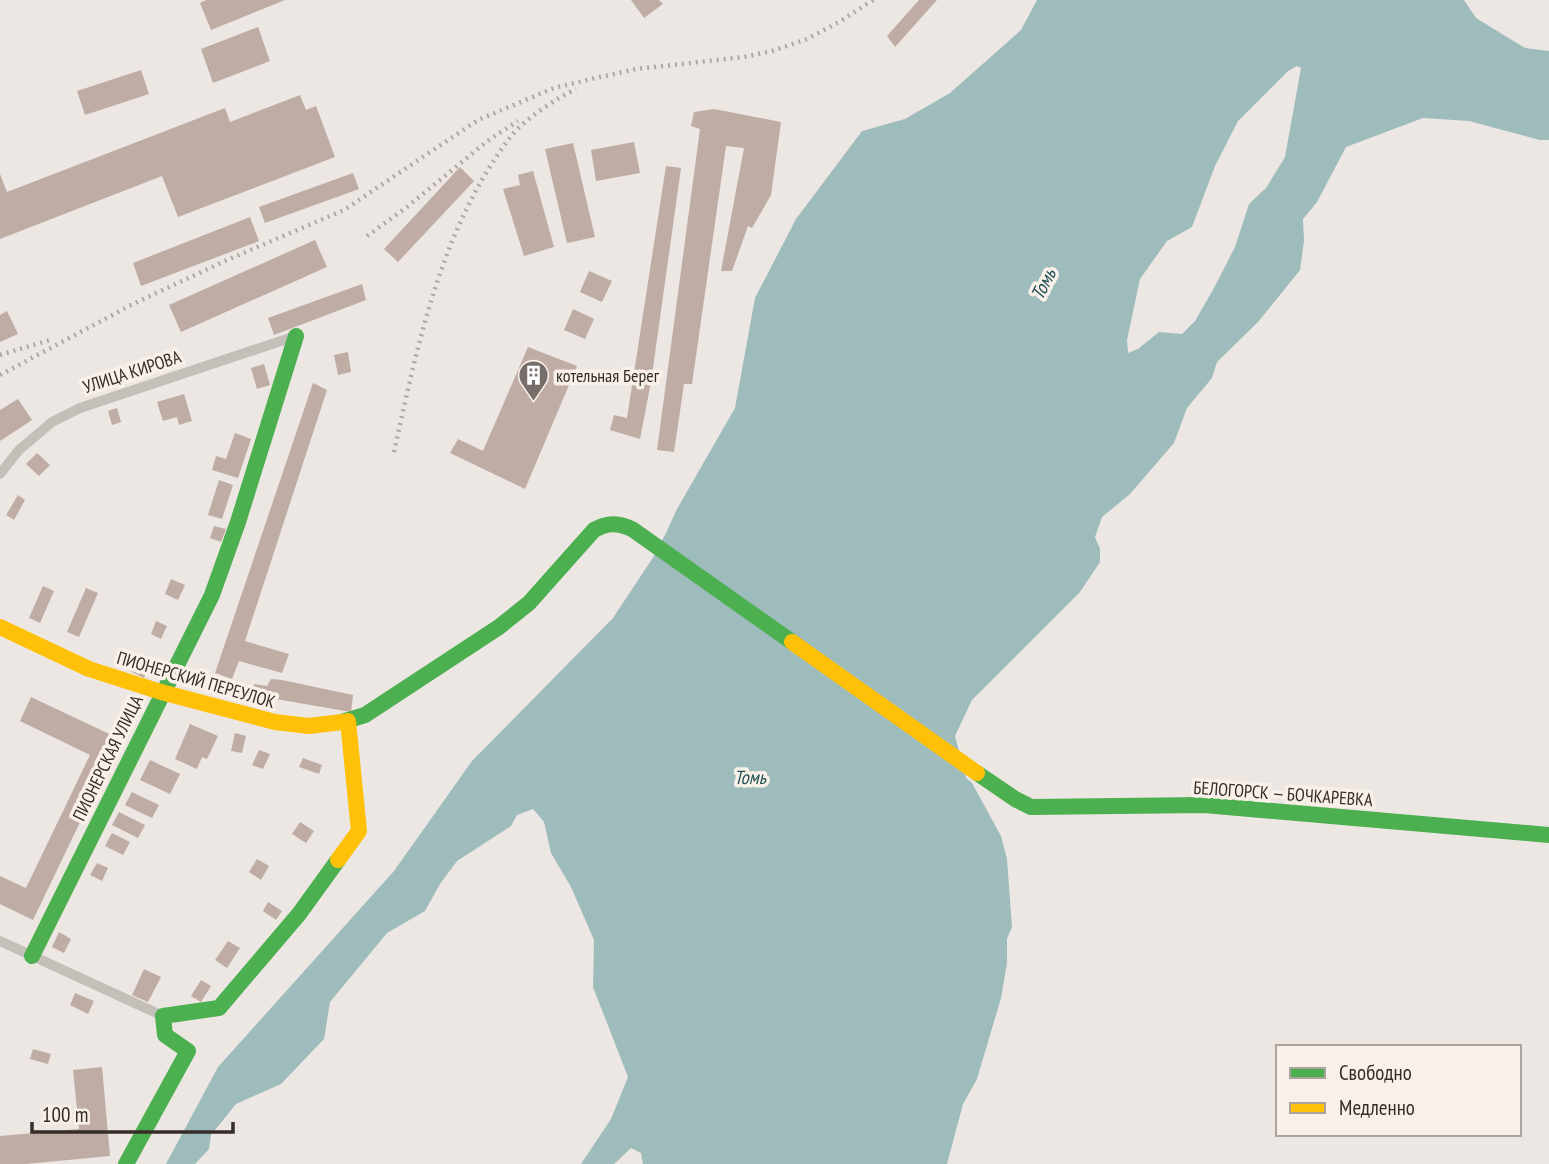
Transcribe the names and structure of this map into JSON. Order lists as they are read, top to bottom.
{
  "streets": {
    "main road": ["ПИОНЕРСКИЙ ПЕРЕУЛОК", "ПИОНЕРСКАЯ УЛИЦА", "БЕЛОГОРСК — БОЧКАРЕВКА"],
    "street": ["УЛИЦА КИРОВА"]
  },
  "crossings": [
    ["УЛИЦА КИРОВА", "ПИОНЕРСКАЯ УЛИЦА"],
    ["ПИОНЕРСКИЙ ПЕРЕУЛОК", "ПИОНЕРСКАЯ УЛИЦА"],
    ["ПИОНЕРСКИЙ ПЕРЕУЛОК", "БЕЛОГОРСК — БОЧКАРЕВКА"]
  ],
  "water": ["Томь"],
  "places": {
    "building": ["котельная Берег"]
  },
  "legend": ["Свободно", "Медленно"],
  "scale_bar": "100 m"
}
